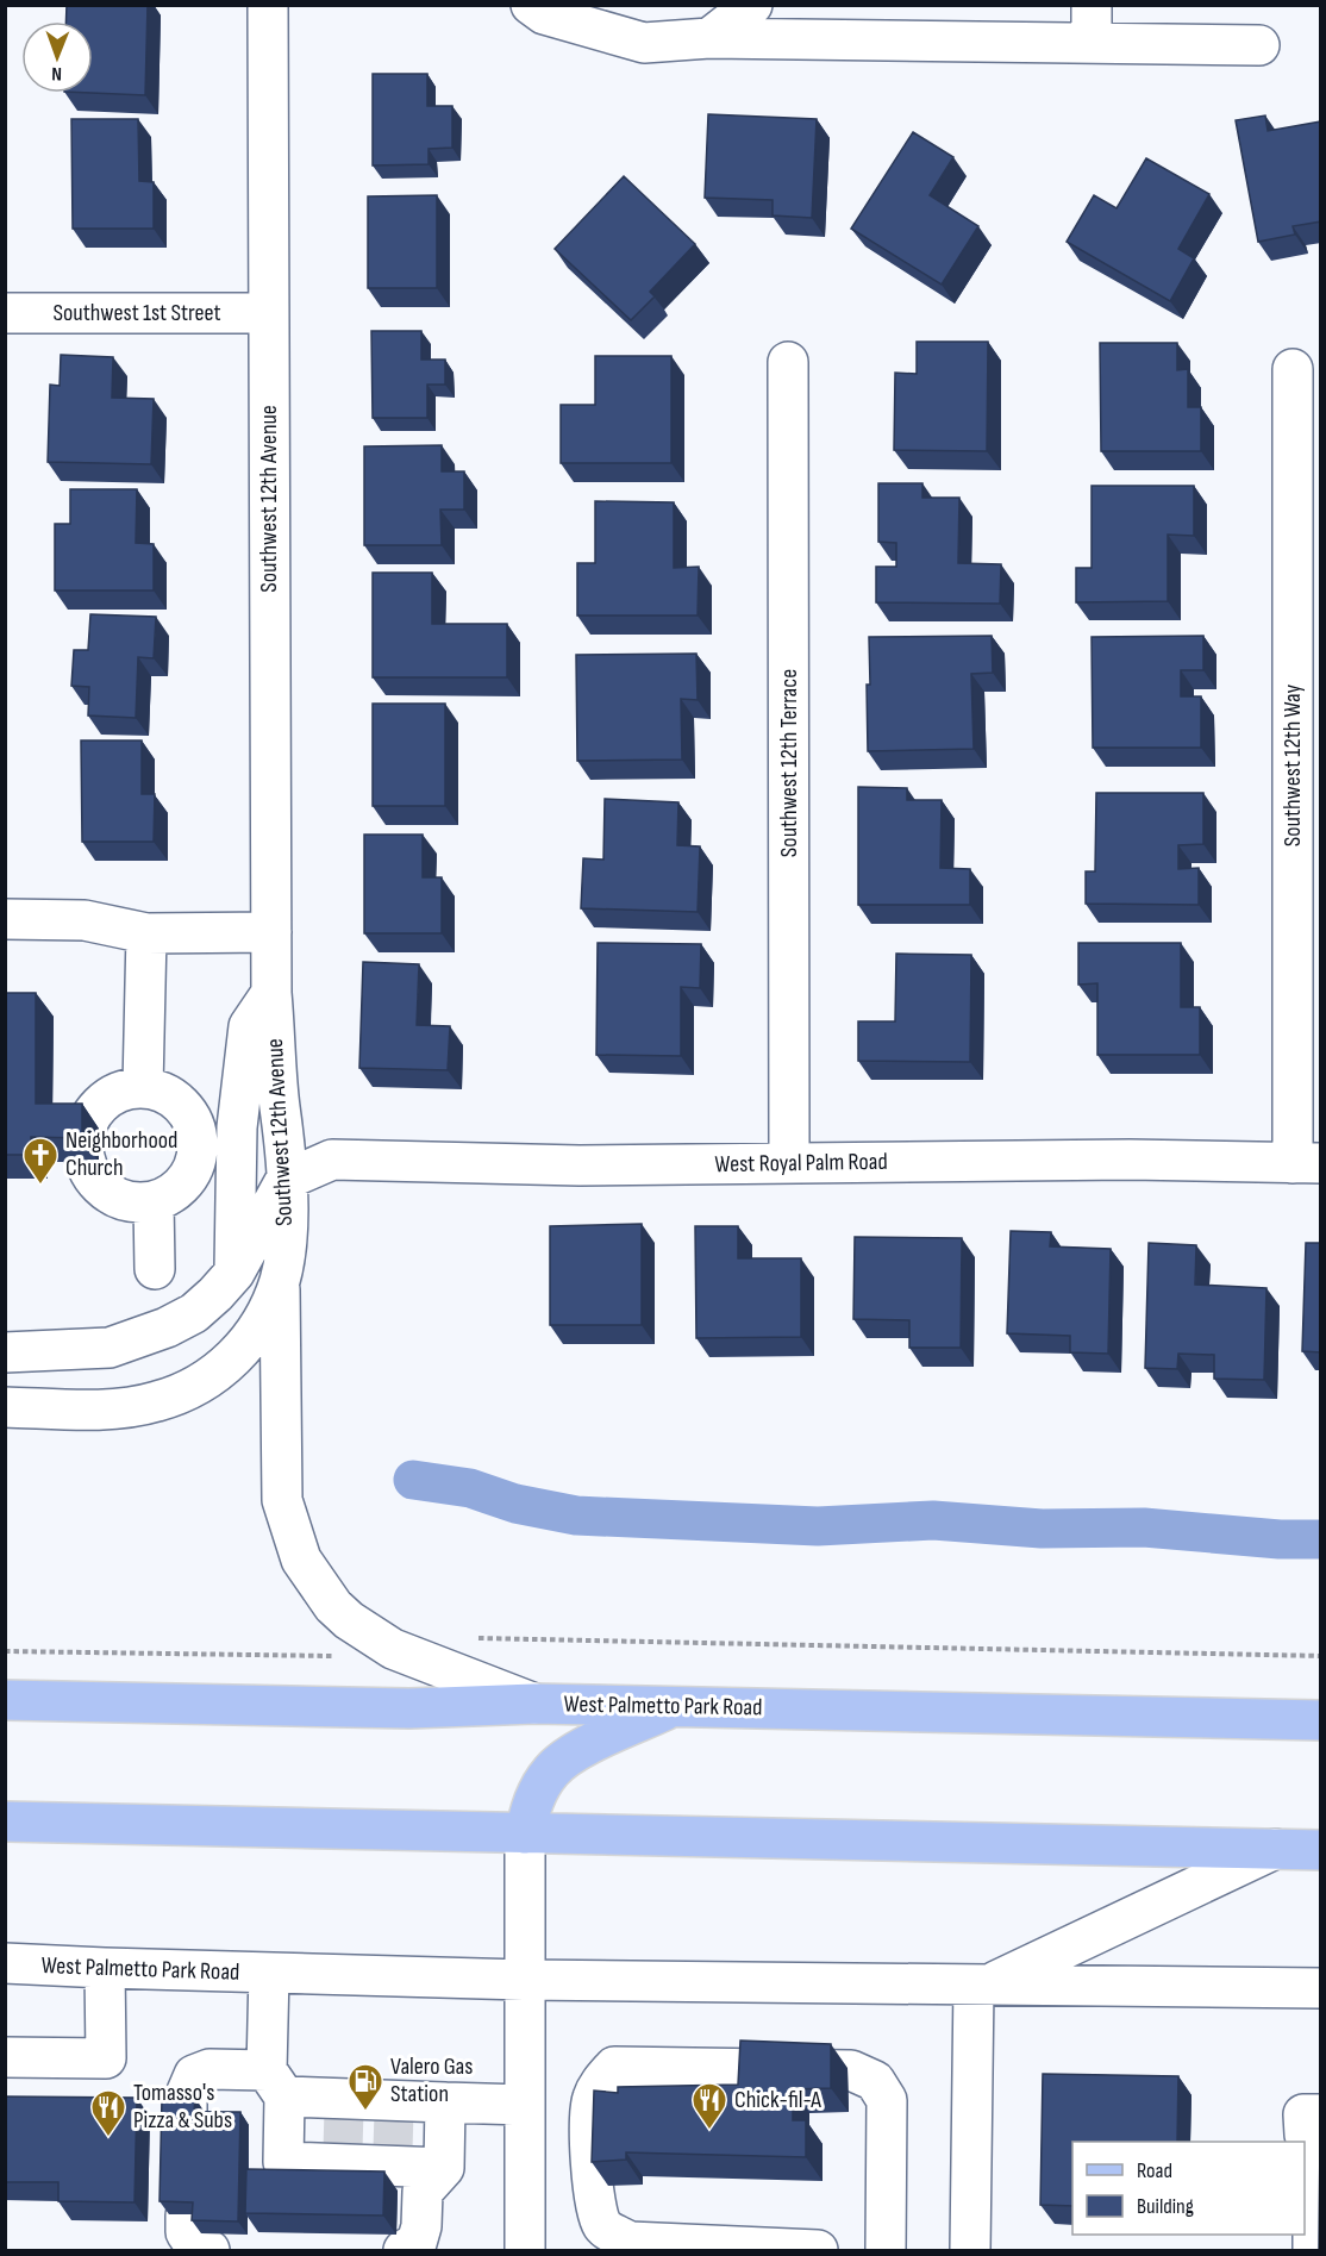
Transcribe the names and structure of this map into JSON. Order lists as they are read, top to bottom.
{
  "streets": {
    "main road": ["West Palmetto Park Road"],
    "street": [
      "Southwest 1st Street",
      "Southwest 12th Avenue",
      "Southwest 12th Terrace",
      "Southwest 12th Way",
      "West Royal Palm Road"
    ]
  },
  "crossings": [
    ["Southwest 1st Street", "Southwest 12th Avenue"],
    ["Southwest 12th Avenue", "West Royal Palm Road"],
    ["Southwest 12th Terrace", "West Royal Palm Road"],
    ["Southwest 12th Way", "West Royal Palm Road"]
  ],
  "places": {
    "church": ["Neighborhood Church"],
    "fuel station": ["Valero Gas Station"],
    "restaurant": ["Chick-fil-A", "Tomasso's Pizza & Subs"]
  },
  "legend": ["Road", "Building"],
  "north": "bottom"
}
